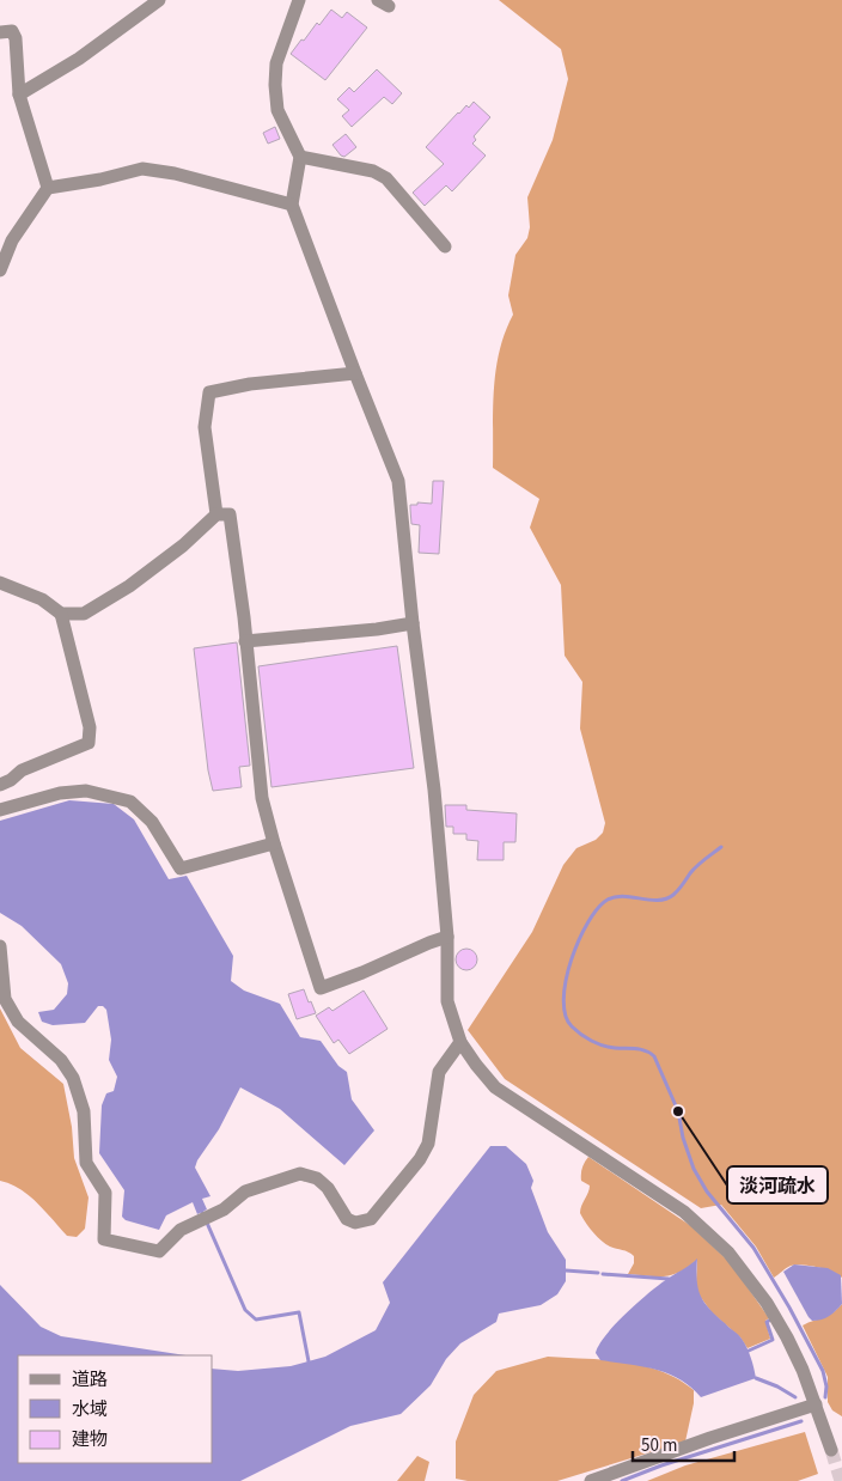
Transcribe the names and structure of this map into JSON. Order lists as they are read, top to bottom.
{
  "places": ["淡河疏水"],
  "legend": ["道路", "水域", "建物"],
  "scale_bar": "50 m"
}
